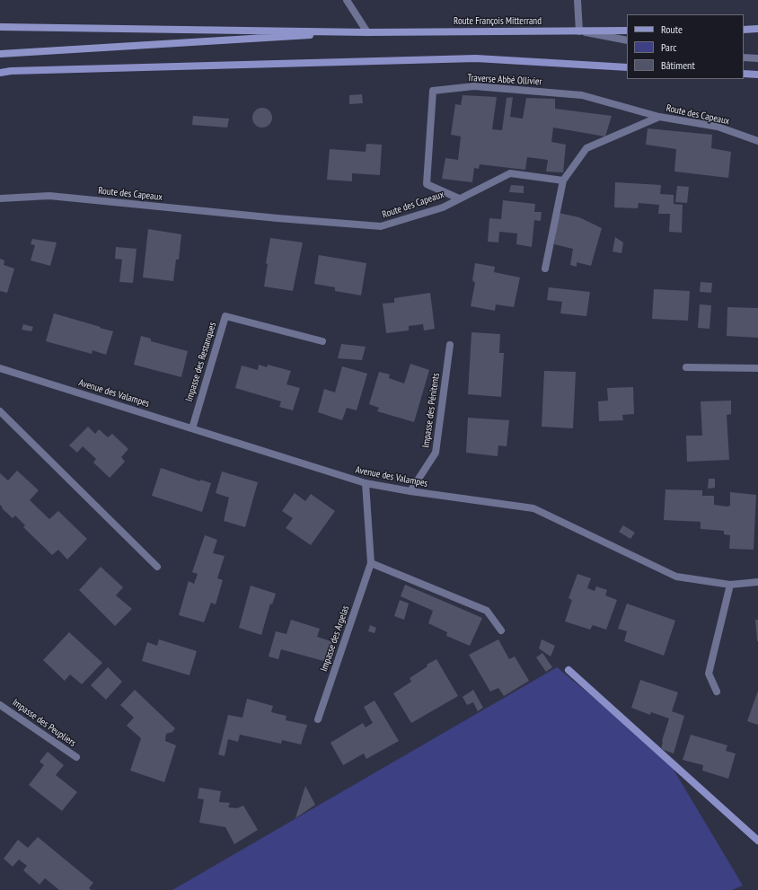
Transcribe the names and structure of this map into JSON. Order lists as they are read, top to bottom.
{
  "streets": {
    "main road": ["Route François Mitterrand"],
    "street": [
      "Traverse Abbé Ollivier",
      "Route des Capeaux",
      "Impasse des Restanques",
      "Avenue des Valampes",
      "Impasse des Pénitents",
      "Impasse des Argelas",
      "Impasse des Peupliers"
    ]
  },
  "crossings": [
    ["Traverse Abbé Ollivier", "Route des Capeaux"],
    ["Impasse des Restanques", "Avenue des Valampes"],
    ["Avenue des Valampes", "Impasse des Pénitents"],
    ["Avenue des Valampes", "Impasse des Argelas"]
  ],
  "legend": ["Route", "Parc", "Bâtiment"]
}
